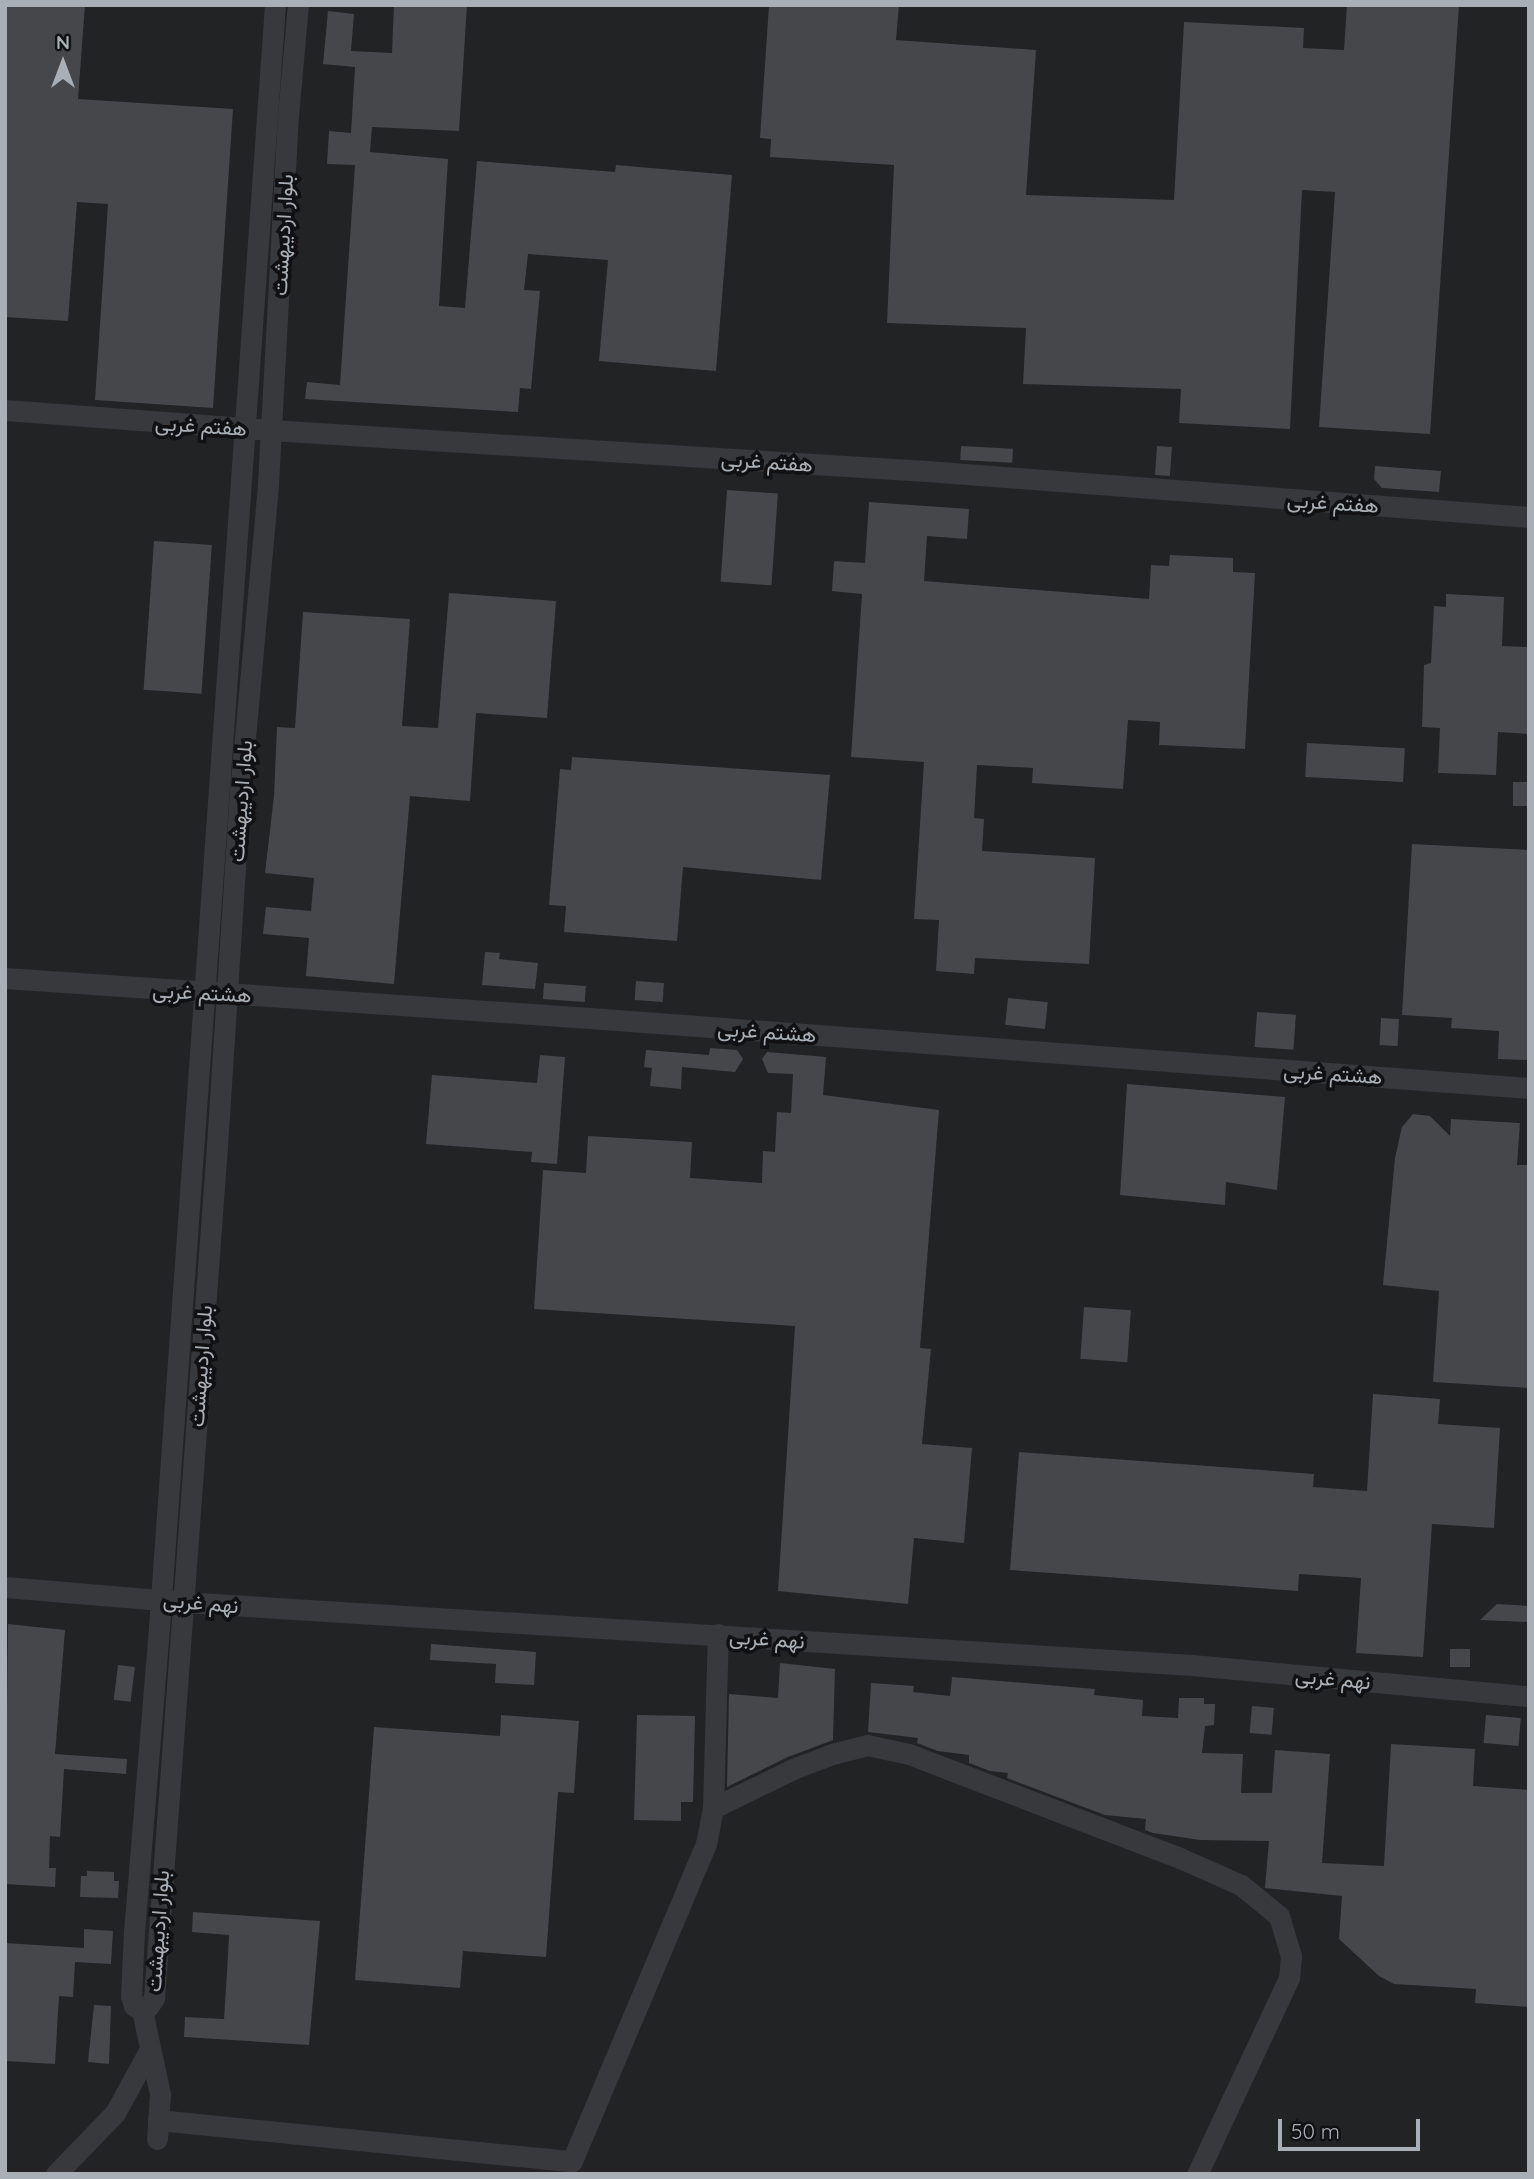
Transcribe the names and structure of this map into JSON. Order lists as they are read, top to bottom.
{
  "streets": {
    "street": [
      "بلوار اردیبهشت",
      "هفتم غربی",
      "هشتم غربی",
      "نهم غربی"
    ]
  },
  "crossings": [
    ["بلوار اردیبهشت", "هفتم غربی"],
    ["بلوار اردیبهشت", "هشتم غربی"],
    ["بلوار اردیبهشت", "نهم غربی"]
  ],
  "scale_bar": "50 m",
  "north": "top"
}
